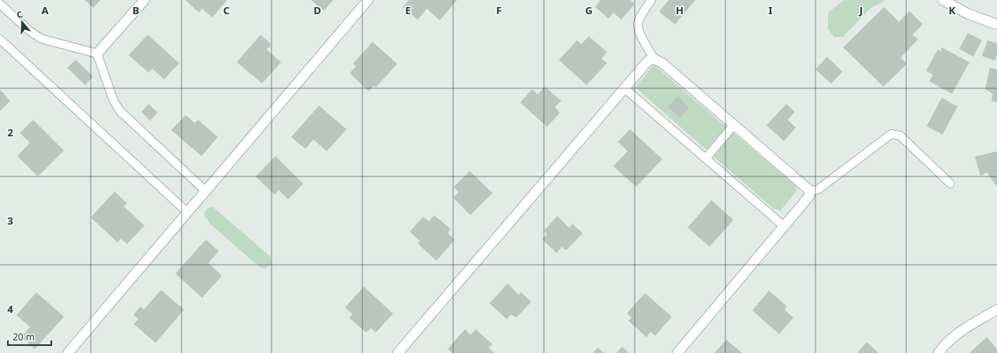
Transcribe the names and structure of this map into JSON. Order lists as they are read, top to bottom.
{
  "scale_bar": "20 m",
  "north": "top",
  "grid": {
    "columns": [
      "A",
      "B",
      "C",
      "D",
      "E",
      "F",
      "G",
      "H",
      "I",
      "J",
      "K"
    ],
    "rows": ["2", "3", "4"]
  }
}
